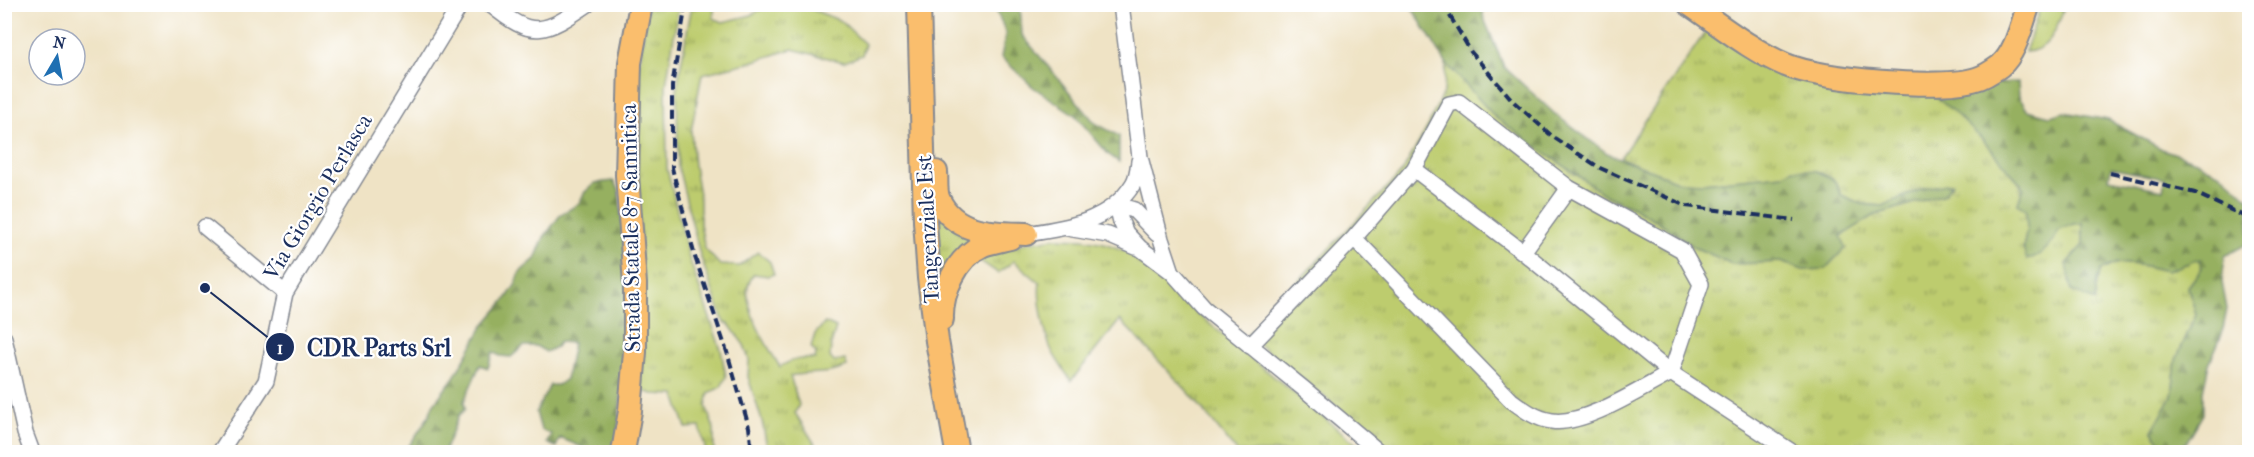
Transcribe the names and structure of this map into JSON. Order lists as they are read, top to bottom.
{
  "streets": {
    "main road": ["Strada Statale 87 Sannitica", "Tangenziale Est"],
    "street": ["Via Giorgio Perlasca"]
  },
  "places": ["CDR Parts Srl"],
  "north": "top"
}
